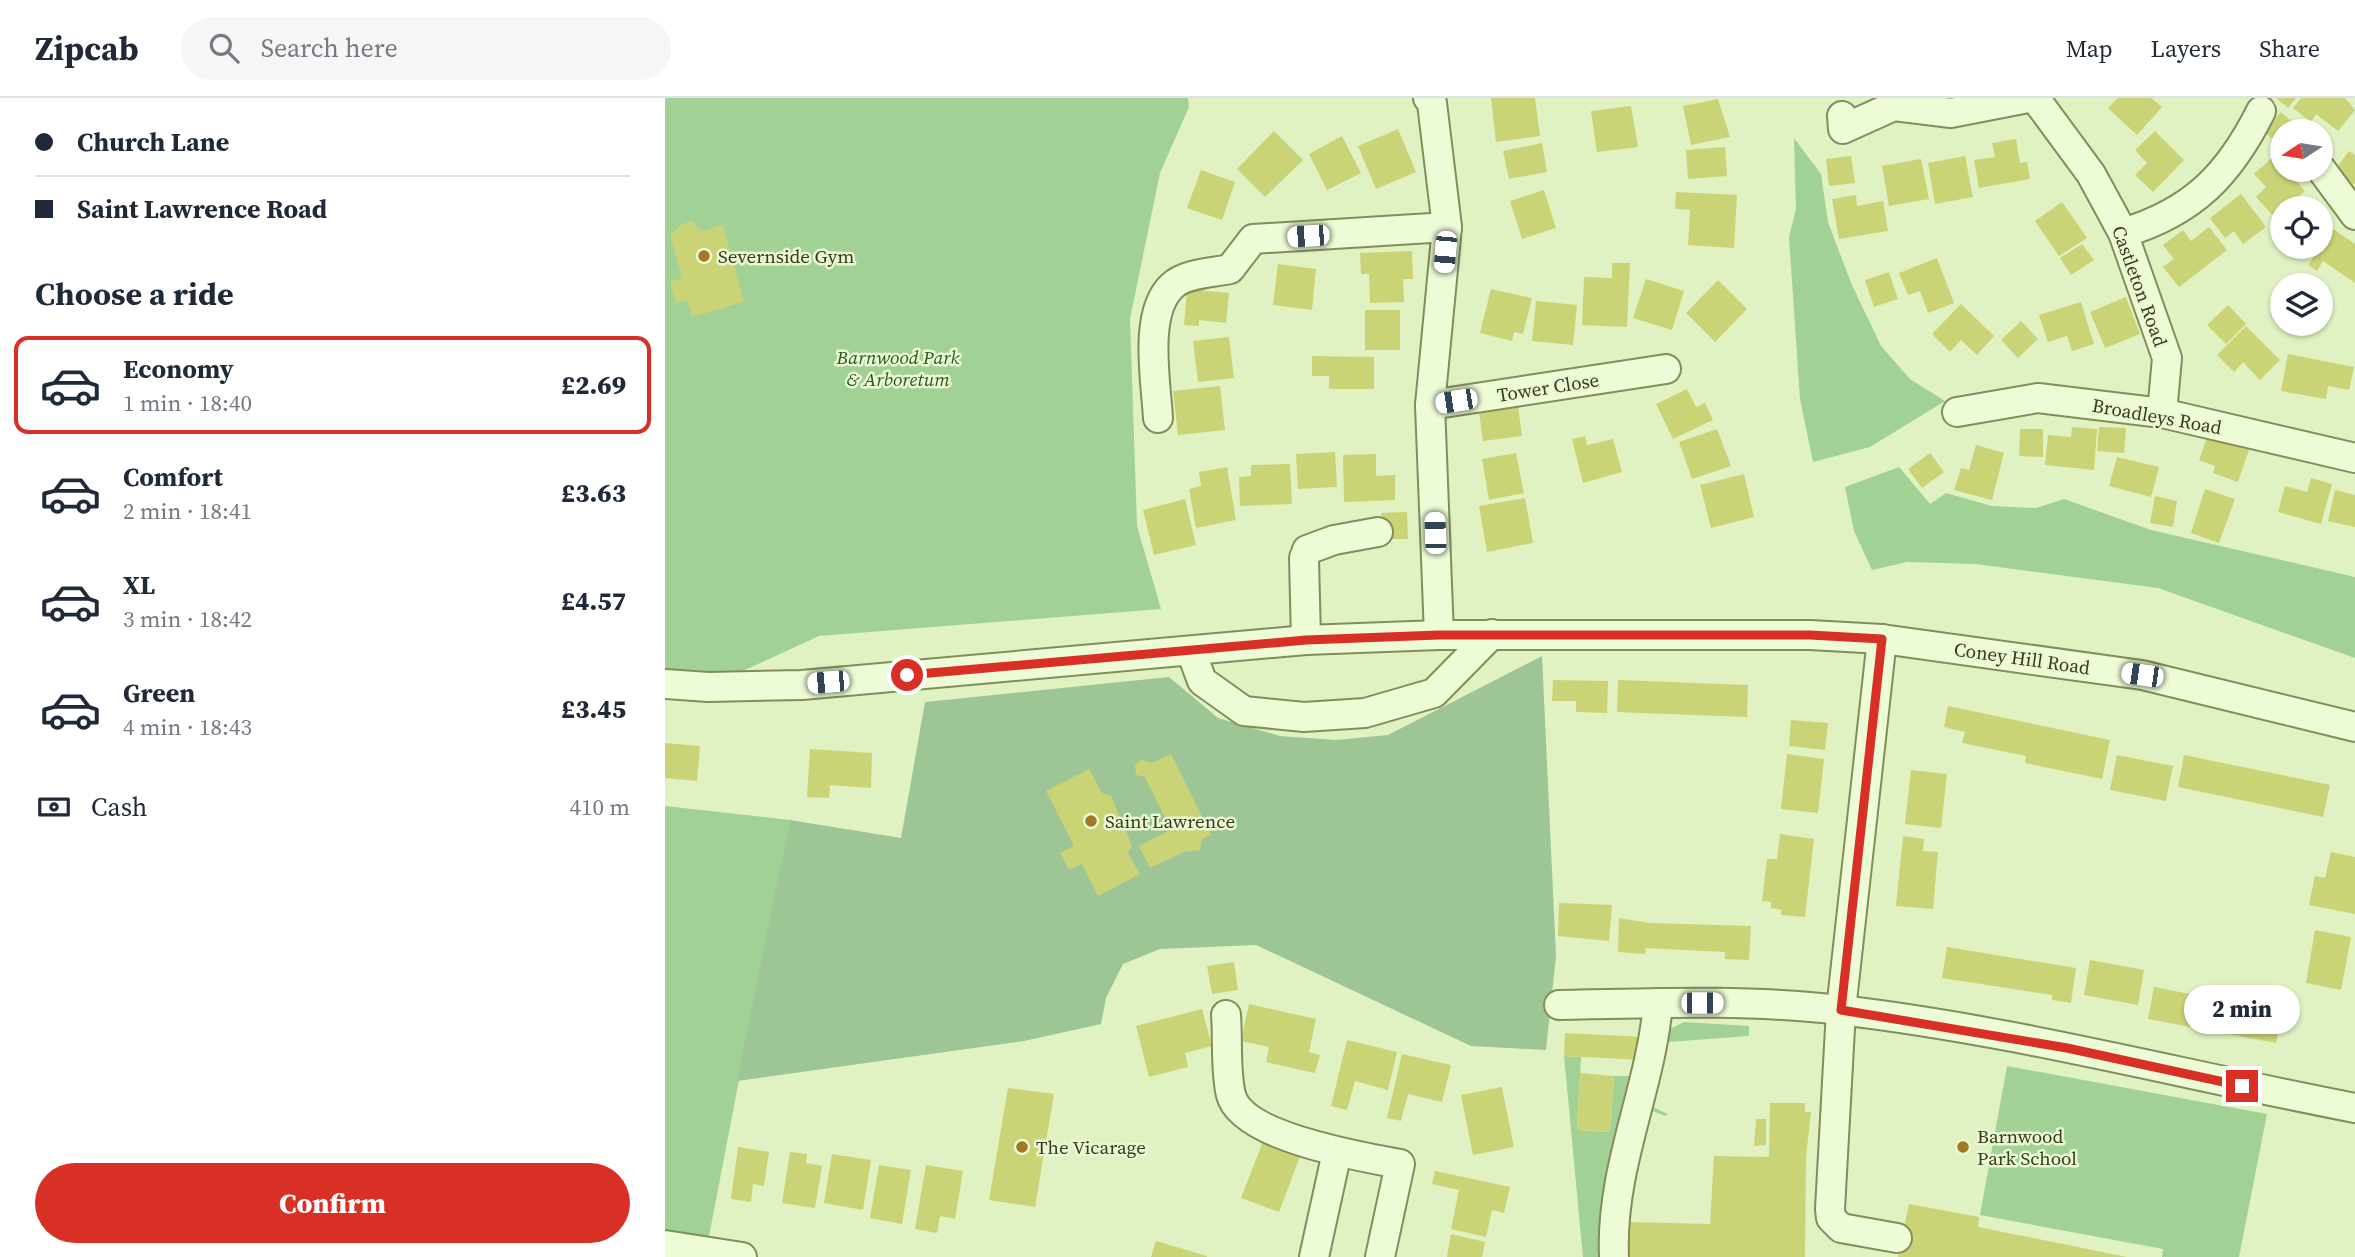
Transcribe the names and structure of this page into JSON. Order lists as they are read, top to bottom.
{
  "streets": {
    "street": [
      "Castleton Road",
      "Tower Close",
      "Broadleys Road",
      "Coney Hill Road"
    ]
  },
  "crossings": [
    ["Castleton Road", "Broadleys Road"]
  ],
  "parks": ["Barnwood Park & Arboretum"],
  "places": [
    "Severnside Gym",
    "Saint Lawrence",
    "The Vicarage",
    "Barnwood Park School"
  ],
  "north": "left",
  "page": {
    "header": "Zipcab",
    "search": "Search here",
    "nav": ["Map", "Layers", "Share"],
    "banner": ["Church Lane", "Saint Lawrence Road"],
    "heading": "Choose a ride",
    "list": [
      {
        "name": "Economy",
        "note": "1 min · 18:40",
        "value": "£2.69"
      },
      {
        "name": "Comfort",
        "note": "2 min · 18:41",
        "value": "£3.63"
      },
      {
        "name": "XL",
        "note": "3 min · 18:42",
        "value": "£4.57"
      },
      {
        "name": "Green",
        "note": "4 min · 18:43",
        "value": "£3.45"
      }
    ],
    "pay": ["Cash", "410 m"],
    "bubble": "2 min",
    "buttons": "Confirm"
  }
}
